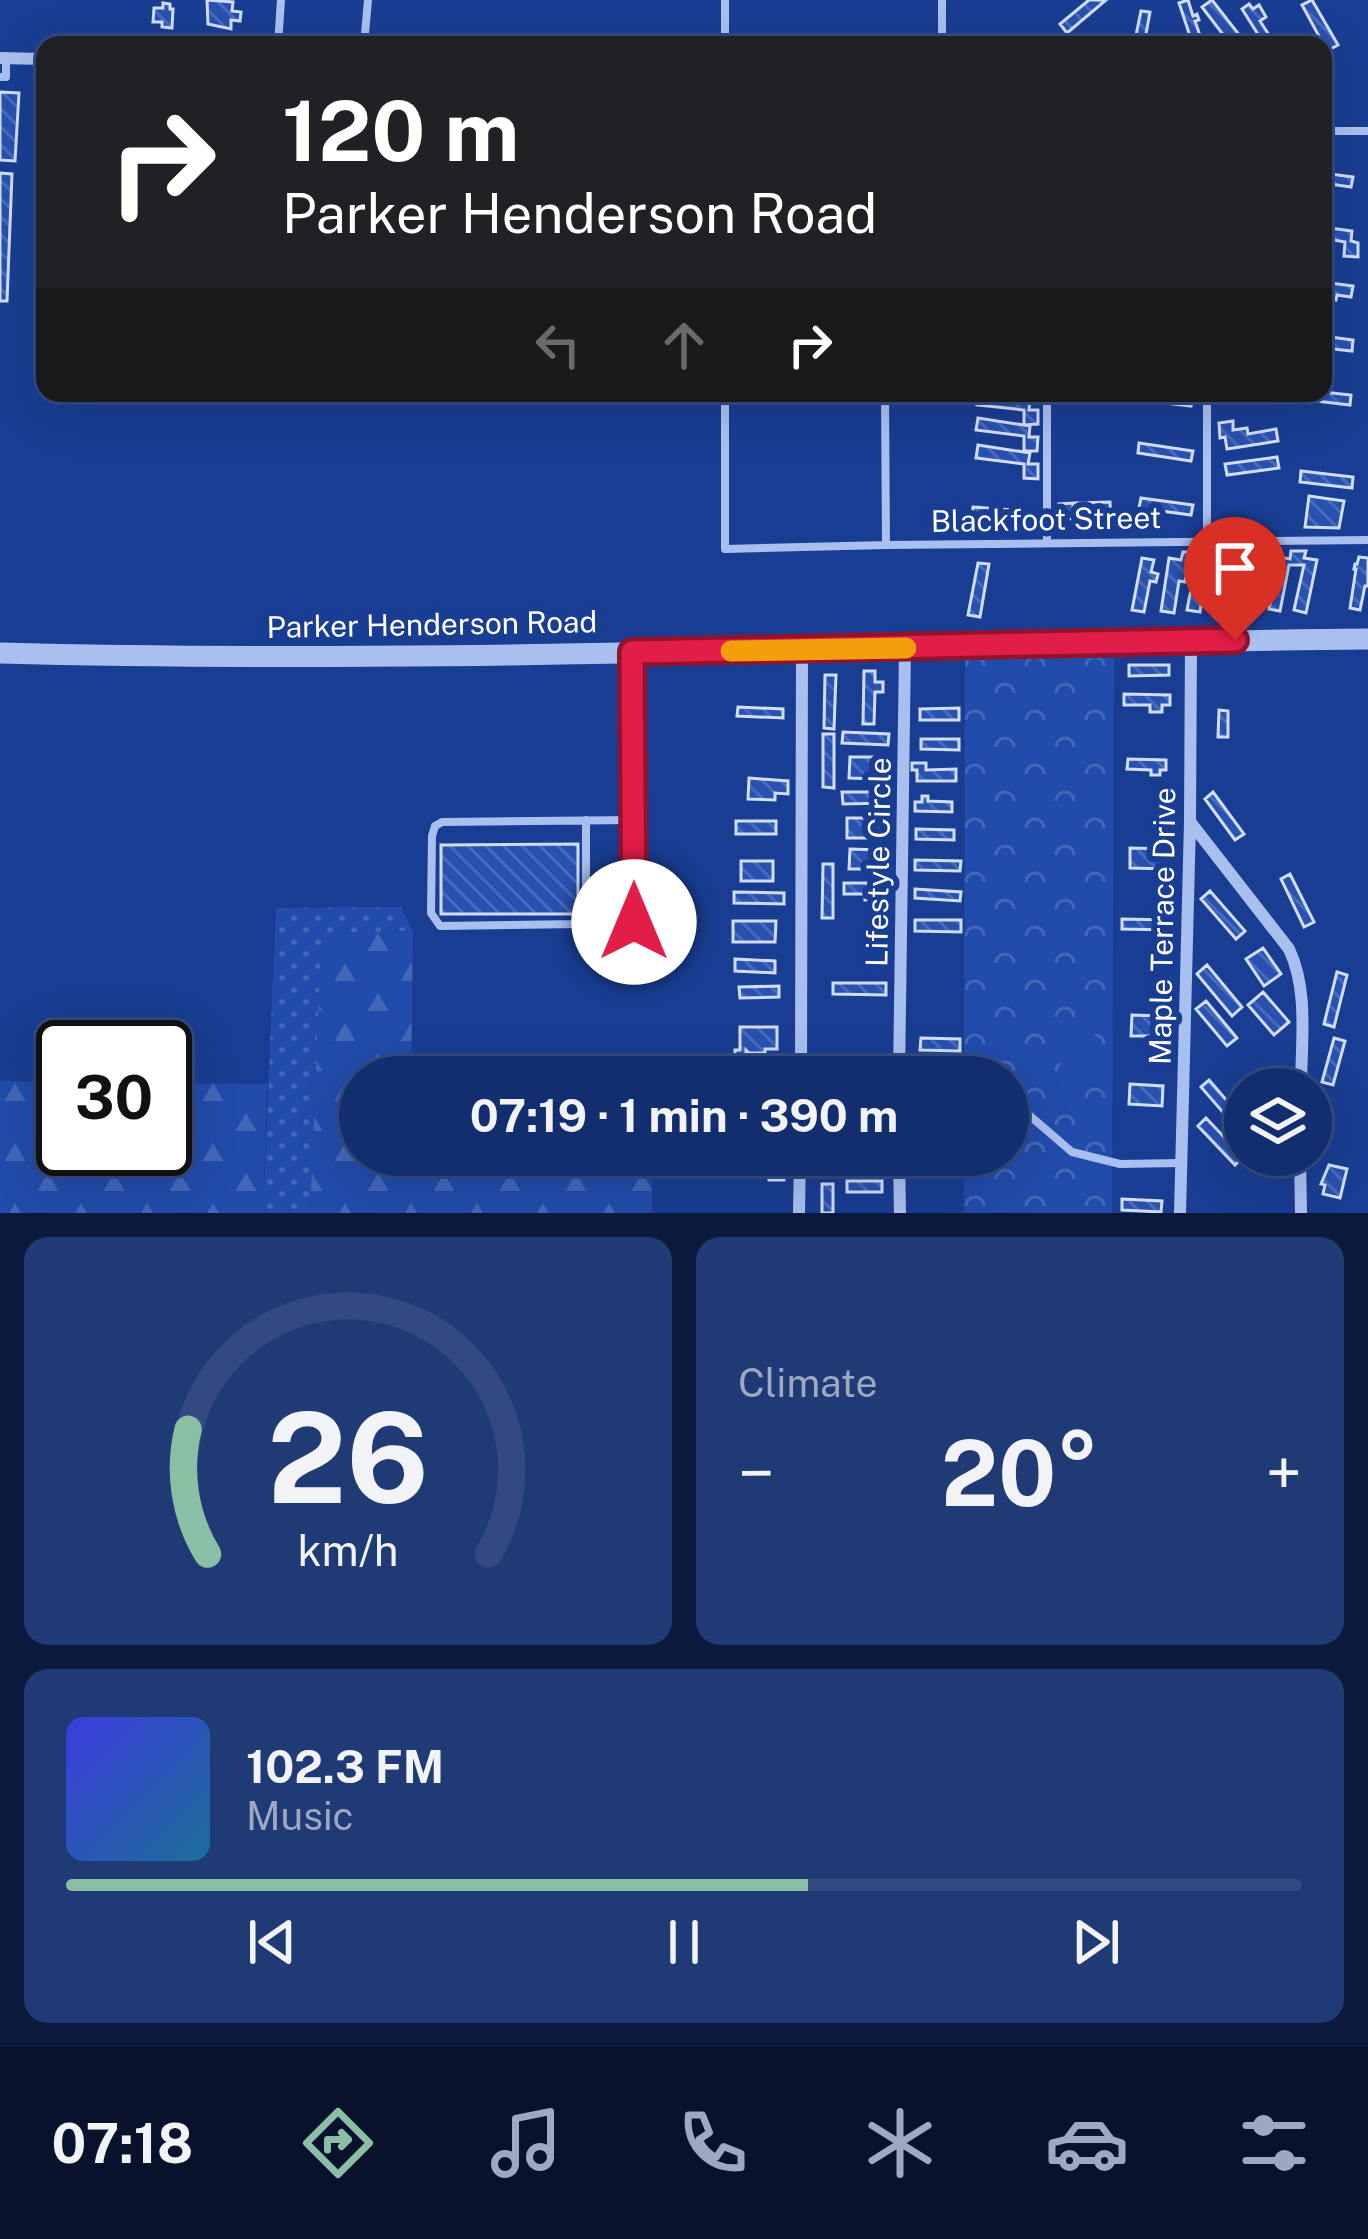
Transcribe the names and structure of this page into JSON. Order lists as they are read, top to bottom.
{
  "streets": {
    "street": ["Parker Henderson Road", "Lifestyle Circle", "Maple Terrace Drive"],
    "lane": ["Blackfoot Street"]
  },
  "crossings": [
    ["Parker Henderson Road", "Lifestyle Circle"],
    ["Parker Henderson Road", "Maple Terrace Drive"]
  ],
  "page": {
    "turn": ["120 m", "Parker Henderson Road"],
    "limit": "30",
    "trip": "07:19 · 1 min · 390 m",
    "tile": "Climate",
    "heat": ["−", "20°", "+"],
    "song": ["102.3 FM", "Music"],
    "tabs": "07:18",
    "gauge": ["26", "km/h"]
  }
}
